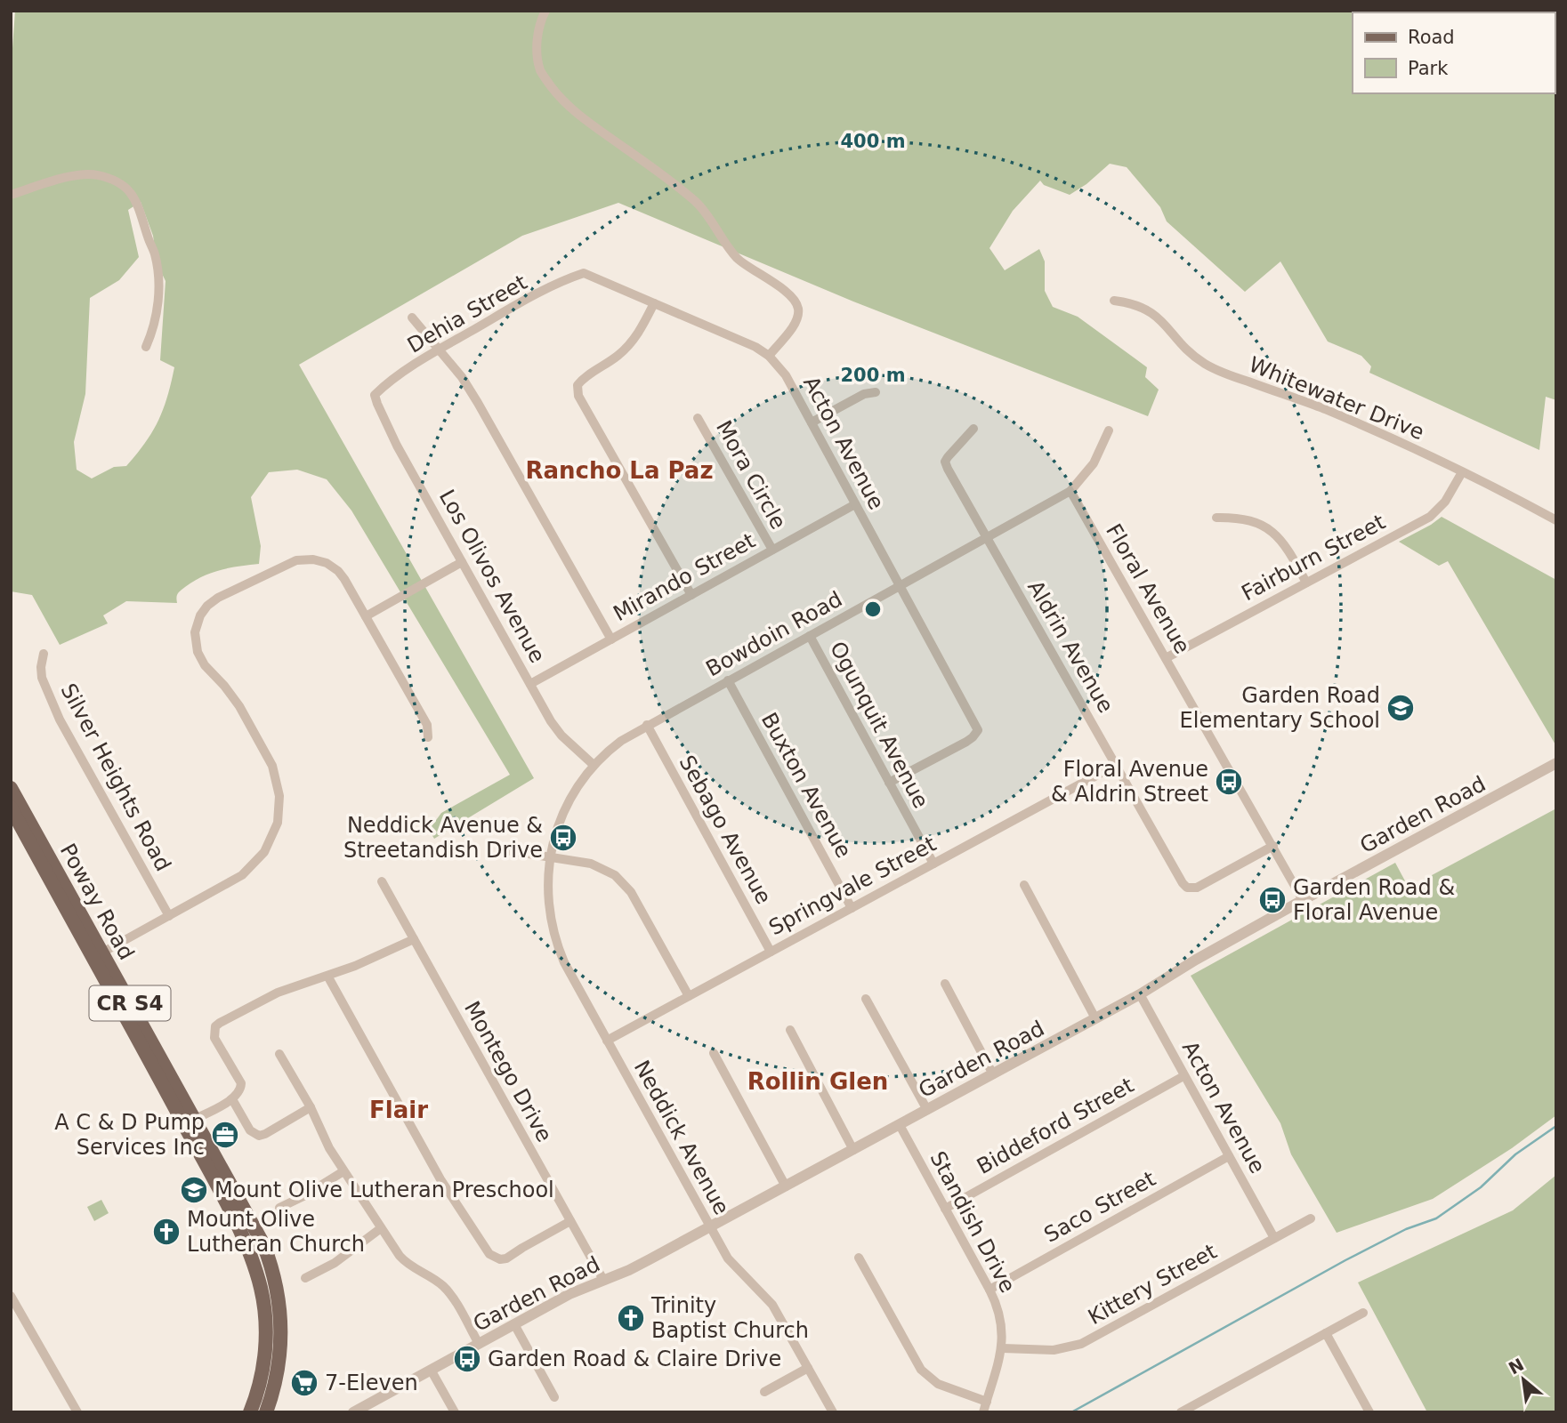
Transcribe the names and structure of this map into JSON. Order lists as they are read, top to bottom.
{
  "streets": {
    "main road": ["Poway Road", "CR S4"],
    "street": [
      "Dehia Street",
      "Whitewater Drive",
      "Acton Avenue",
      "Mora Circle",
      "Fairburn Street",
      "Los Olivos Avenue",
      "Mirando Street",
      "Floral Avenue",
      "Bowdoin Road",
      "Aldrin Avenue",
      "Ogunquit Avenue",
      "Silver Heights Road",
      "Buxton Avenue",
      "Garden Road",
      "Sebago Avenue",
      "Springvale Street",
      "Montego Drive",
      "Biddeford Street",
      "Neddick Avenue",
      "Saco Street",
      "Standish Drive",
      "Kittery Street"
    ]
  },
  "crossings": [
    ["Dehia Street", "Acton Avenue"],
    ["Dehia Street", "Los Olivos Avenue"],
    ["Whitewater Drive", "Fairburn Street"],
    ["Acton Avenue", "Mirando Street"],
    ["Acton Avenue", "Bowdoin Road"],
    ["Acton Avenue", "Ogunquit Avenue"],
    ["Acton Avenue", "Garden Road"],
    ["Acton Avenue", "Biddeford Street"],
    ["Acton Avenue", "Saco Street"],
    ["Acton Avenue", "Kittery Street"],
    ["Mora Circle", "Mirando Street"],
    ["Fairburn Street", "Floral Avenue"],
    ["Los Olivos Avenue", "Mirando Street"],
    ["Los Olivos Avenue", "Bowdoin Road"],
    ["Floral Avenue", "Bowdoin Road"],
    ["Floral Avenue", "Aldrin Avenue"],
    ["Floral Avenue", "Garden Road"],
    ["Bowdoin Road", "Aldrin Avenue"],
    ["Bowdoin Road", "Ogunquit Avenue"],
    ["Bowdoin Road", "Buxton Avenue"],
    ["Bowdoin Road", "Sebago Avenue"],
    ["Bowdoin Road", "Neddick Avenue"],
    ["Aldrin Avenue", "Springvale Street"],
    ["Ogunquit Avenue", "Springvale Street"],
    ["Buxton Avenue", "Springvale Street"],
    ["Garden Road", "Montego Drive"],
    ["Garden Road", "Neddick Avenue"],
    ["Garden Road", "Standish Drive"],
    ["Sebago Avenue", "Springvale Street"],
    ["Springvale Street", "Neddick Avenue"],
    ["Biddeford Street", "Standish Drive"],
    ["Saco Street", "Standish Drive"],
    ["Standish Drive", "Kittery Street"]
  ],
  "districts": ["Rancho La Paz", "Rollin Glen", "Flair"],
  "places": {
    "school or university": ["Garden Road Elementary School", "Mount Olive Lutheran Preschool"],
    "bus stop": [
      "Floral Avenue & Aldrin Street",
      "Neddick Avenue & Streetandish Drive",
      "Garden Road & Floral Avenue",
      "Garden Road & Claire Drive"
    ],
    "office": ["A C & D Pump Services Inc"],
    "church": ["Mount Olive Lutheran Church", "Trinity Baptist Church"],
    "supermarket": ["7-Eleven"]
  },
  "legend": ["Road", "Park"],
  "north": "top left",
  "rings": ["400 m", "200 m"]
}
